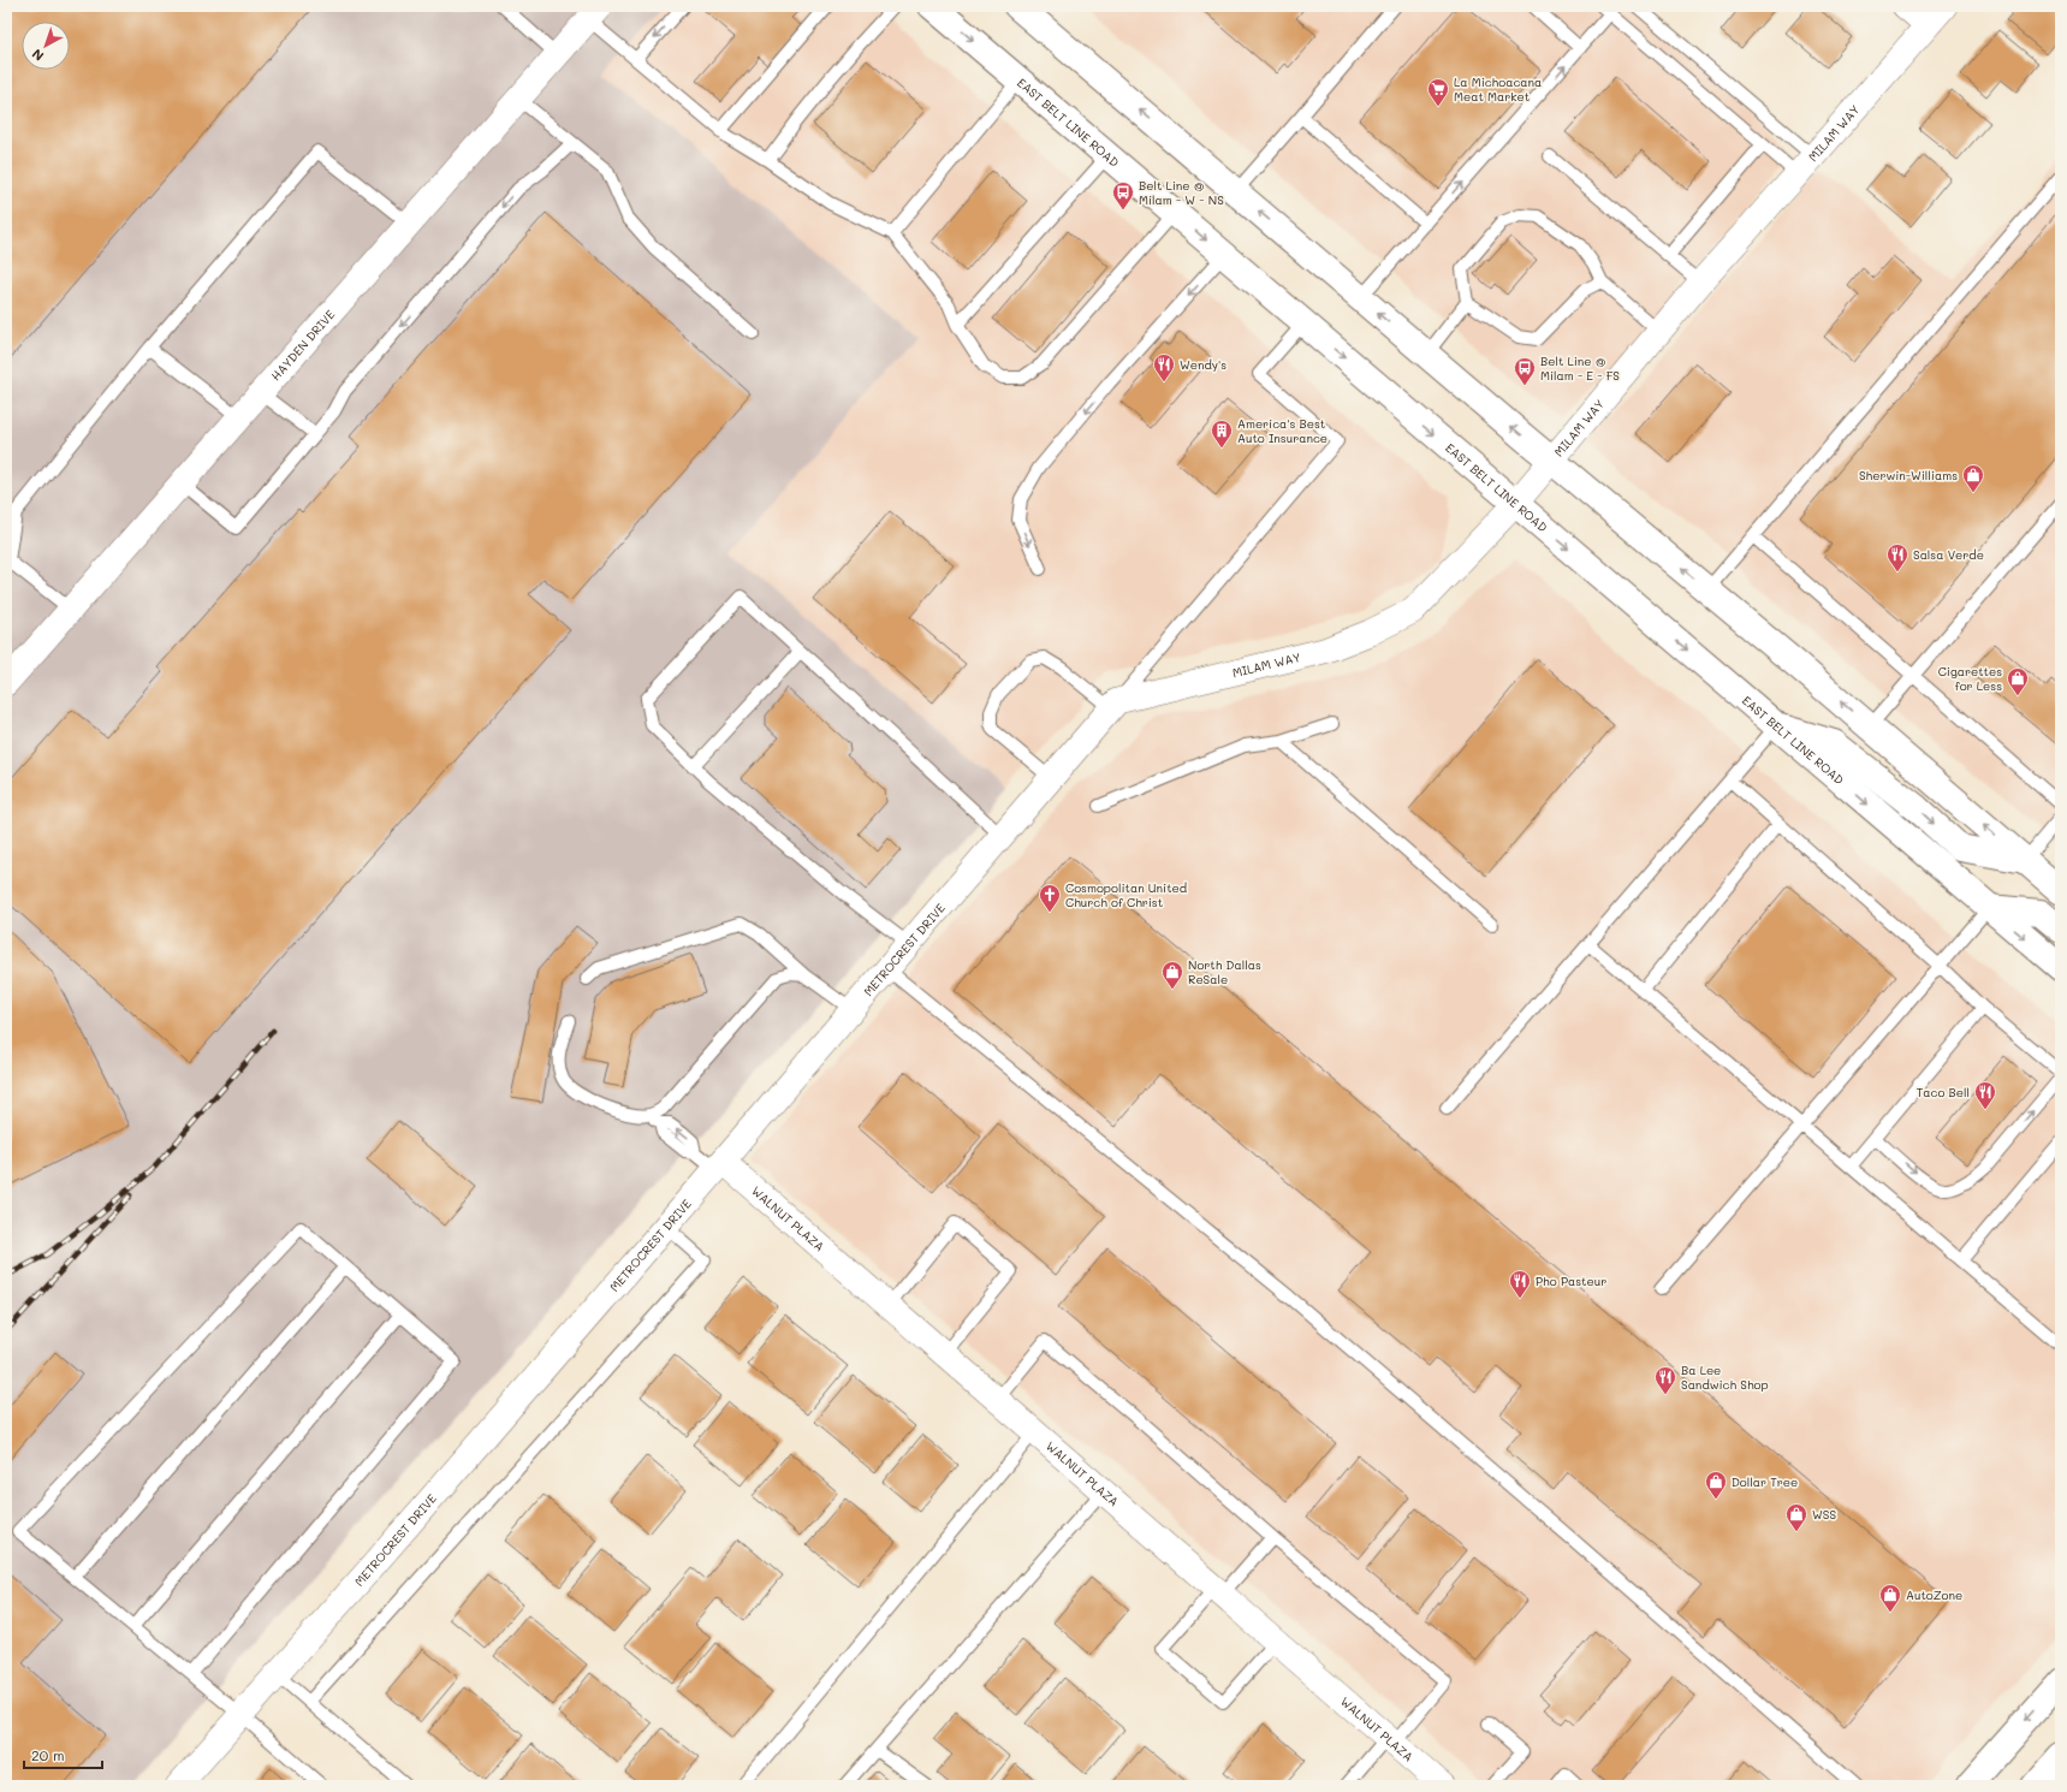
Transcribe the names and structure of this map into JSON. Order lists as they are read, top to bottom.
{
  "streets": {
    "main road": ["EAST BELT LINE ROAD"],
    "street": [
      "MILAM WAY",
      "HAYDEN DRIVE",
      "METROCREST DRIVE",
      "WALNUT PLAZA"
    ]
  },
  "crossings": [
    ["EAST BELT LINE ROAD", "MILAM WAY"],
    ["MILAM WAY", "METROCREST DRIVE"],
    ["METROCREST DRIVE", "WALNUT PLAZA"]
  ],
  "places": {
    "supermarket": ["La Michoacana Meat Market"],
    "bus stop": ["Belt Line @ Milam - W - NS", "Belt Line @ Milam - E - FS"],
    "restaurant": [
      "Wendy's",
      "Salsa Verde",
      "Taco Bell",
      "Pho Pasteur",
      "Ba Lee Sandwich Shop"
    ],
    "building": ["America's Best Auto Insurance"],
    "shop": [
      "Sherwin-Williams",
      "Cigarettes for Less",
      "North Dallas ReSale",
      "Dollar Tree",
      "WSS",
      "AutoZone"
    ],
    "church": ["Cosmopolitan United Church of Christ"]
  },
  "scale_bar": "20 m",
  "north": "bottom left"
}
